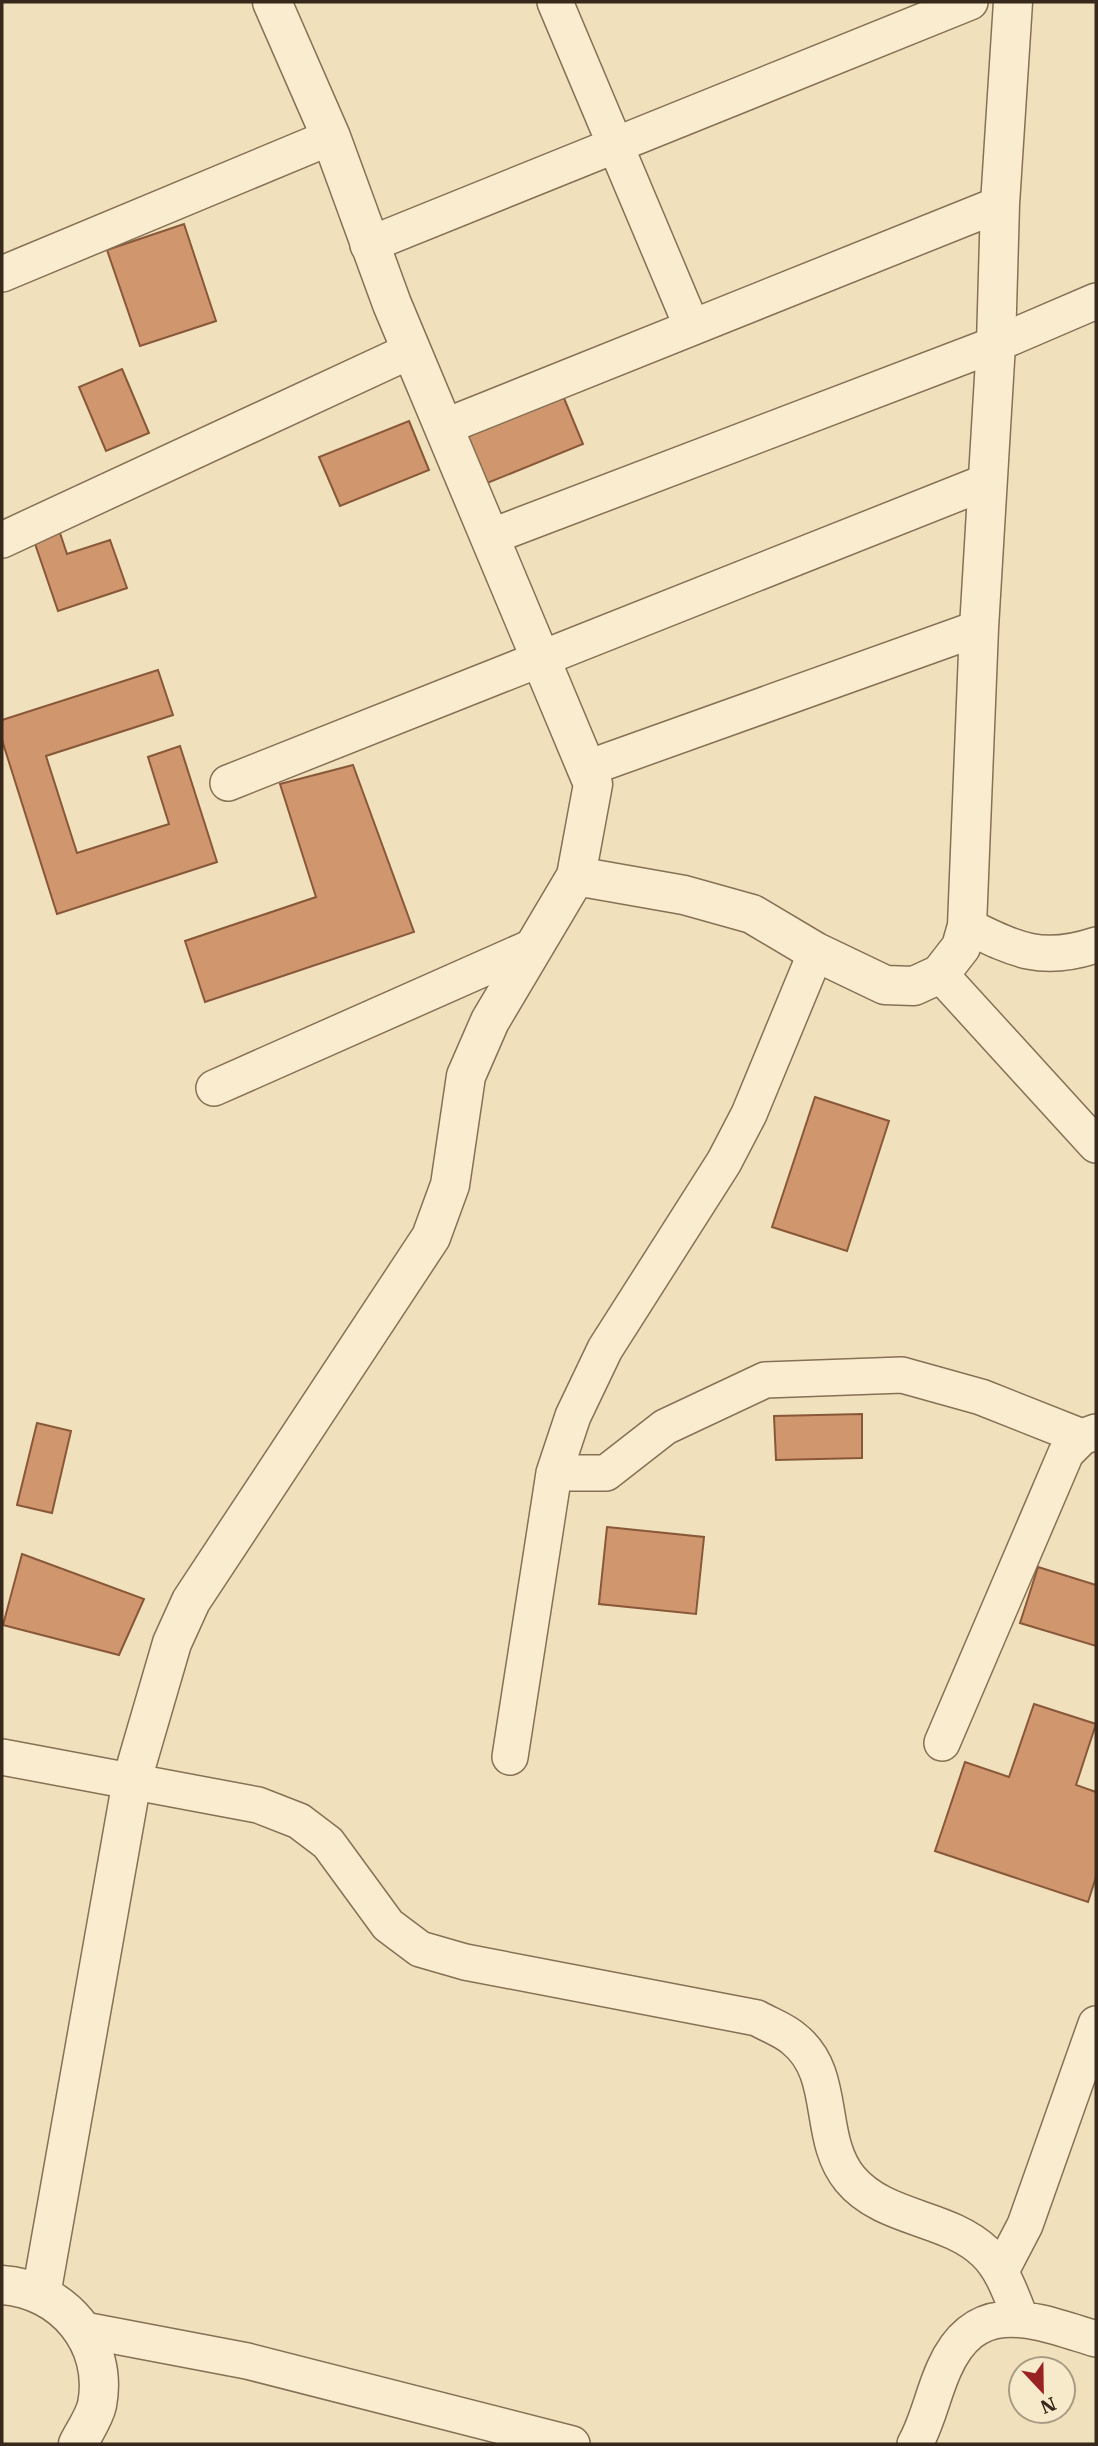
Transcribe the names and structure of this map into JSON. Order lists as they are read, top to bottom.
{
  "north": "bottom"
}
